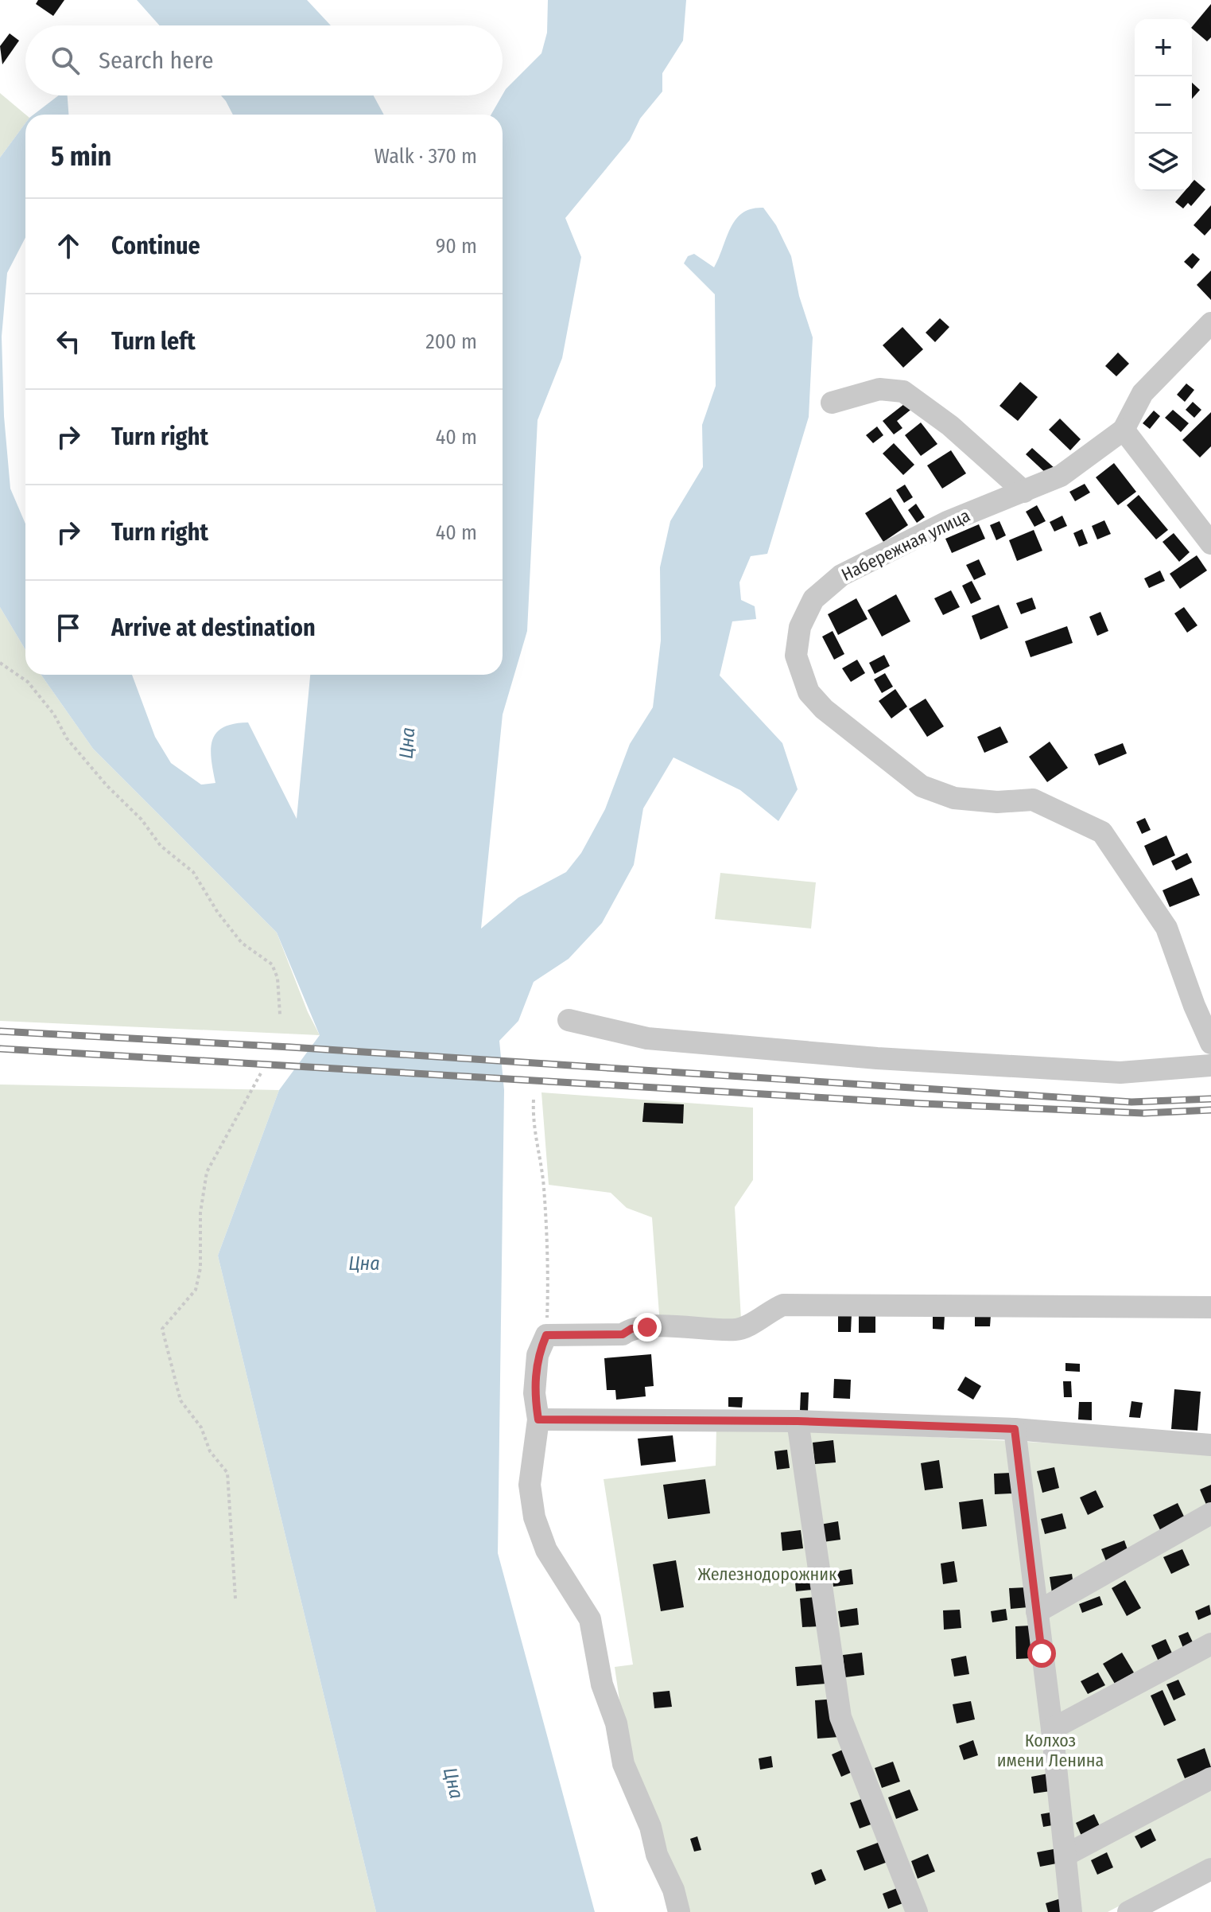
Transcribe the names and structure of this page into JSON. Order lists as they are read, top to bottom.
{
  "streets": {
    "street": ["Набережная улица"]
  },
  "water": ["Цна"],
  "parks": ["Железнодорожник", "Колхоз имени Ленина"],
  "page": {
    "map_buttons": ["+", "−"],
    "search": "Search here",
    "heading": ["5 min", "Walk · 370 m"],
    "list": [
      ["Continue", "90 m"],
      ["Turn left", "200 m"],
      ["Turn right", "40 m"],
      ["Turn right", "40 m"],
      "Arrive at destination"
    ]
  }
}
